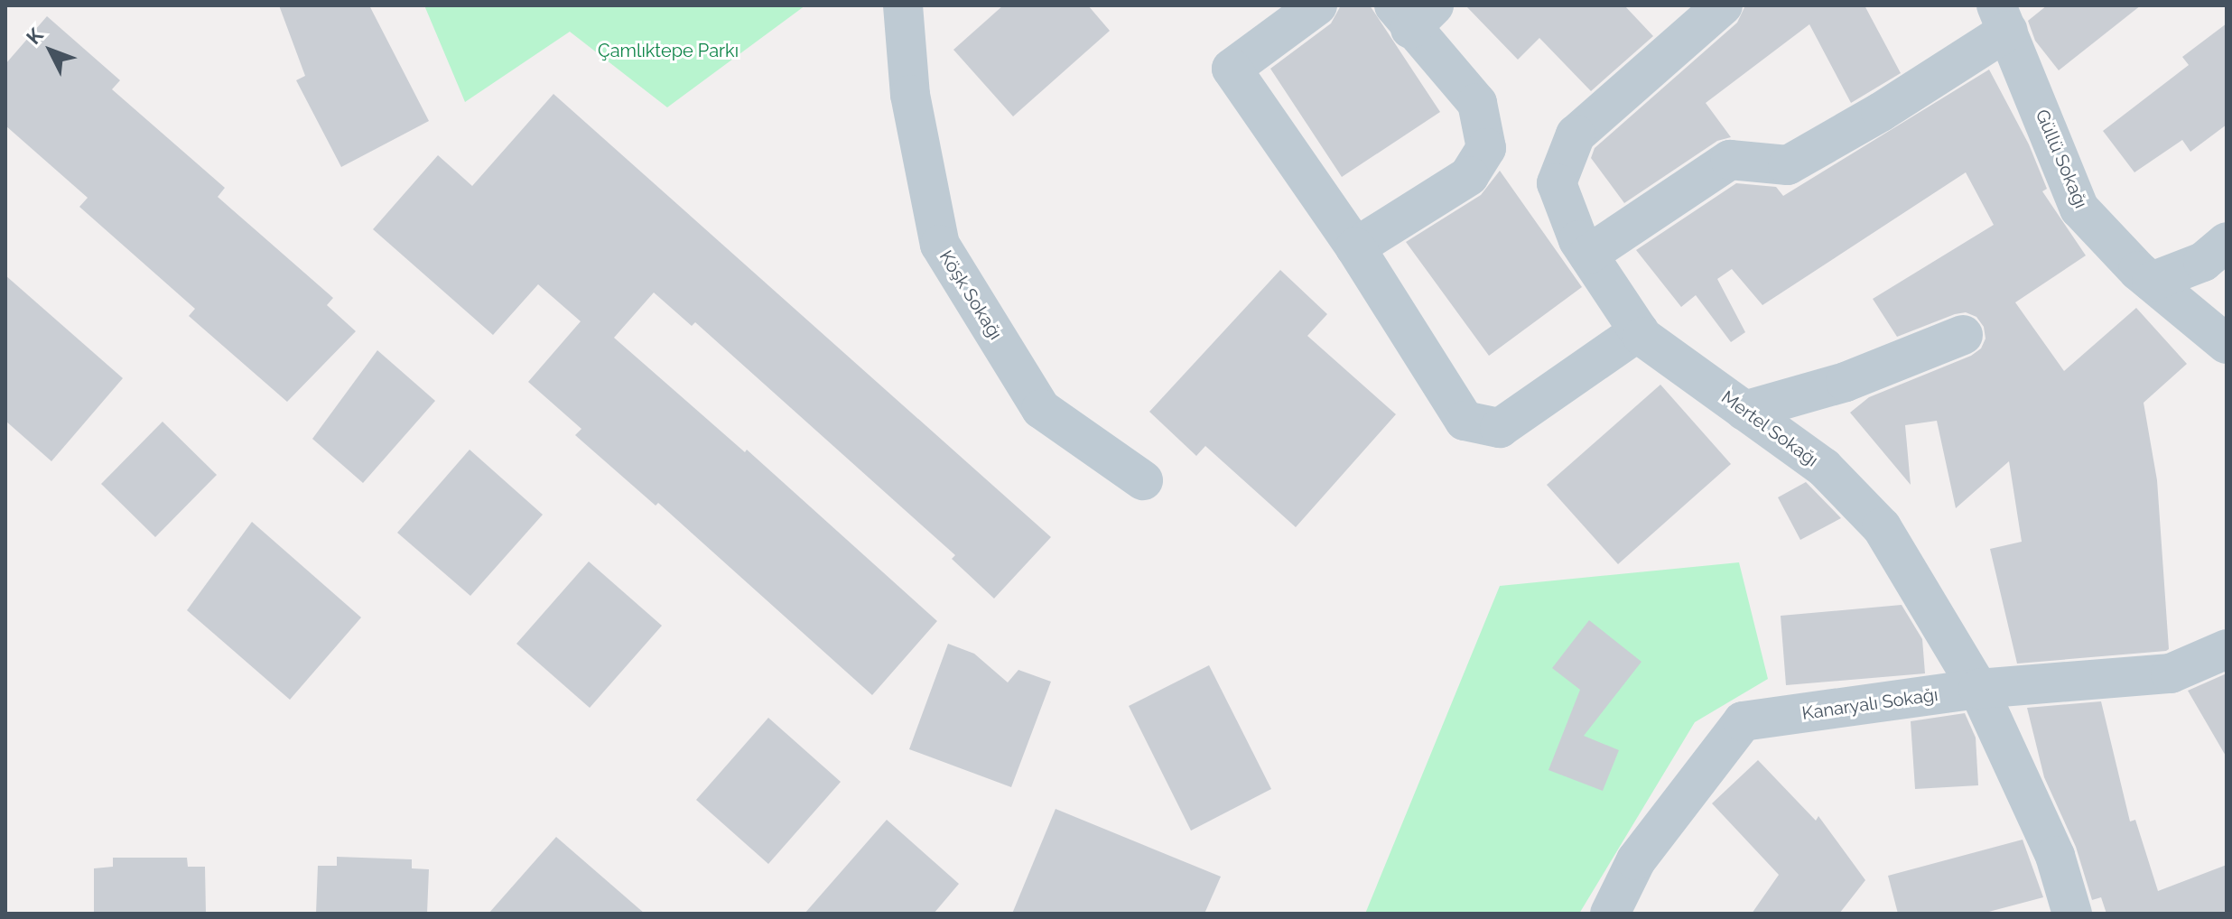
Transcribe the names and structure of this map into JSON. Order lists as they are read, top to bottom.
{
  "streets": {
    "street": [
      "Güllü Sokağı",
      "Köşk Sokağı",
      "Mertel Sokağı",
      "Kanaryalı Sokağı"
    ]
  },
  "crossings": [
    ["Mertel Sokağı", "Kanaryalı Sokağı"]
  ],
  "parks": ["Çamlıktepe Parkı"],
  "north": "top left"
}
